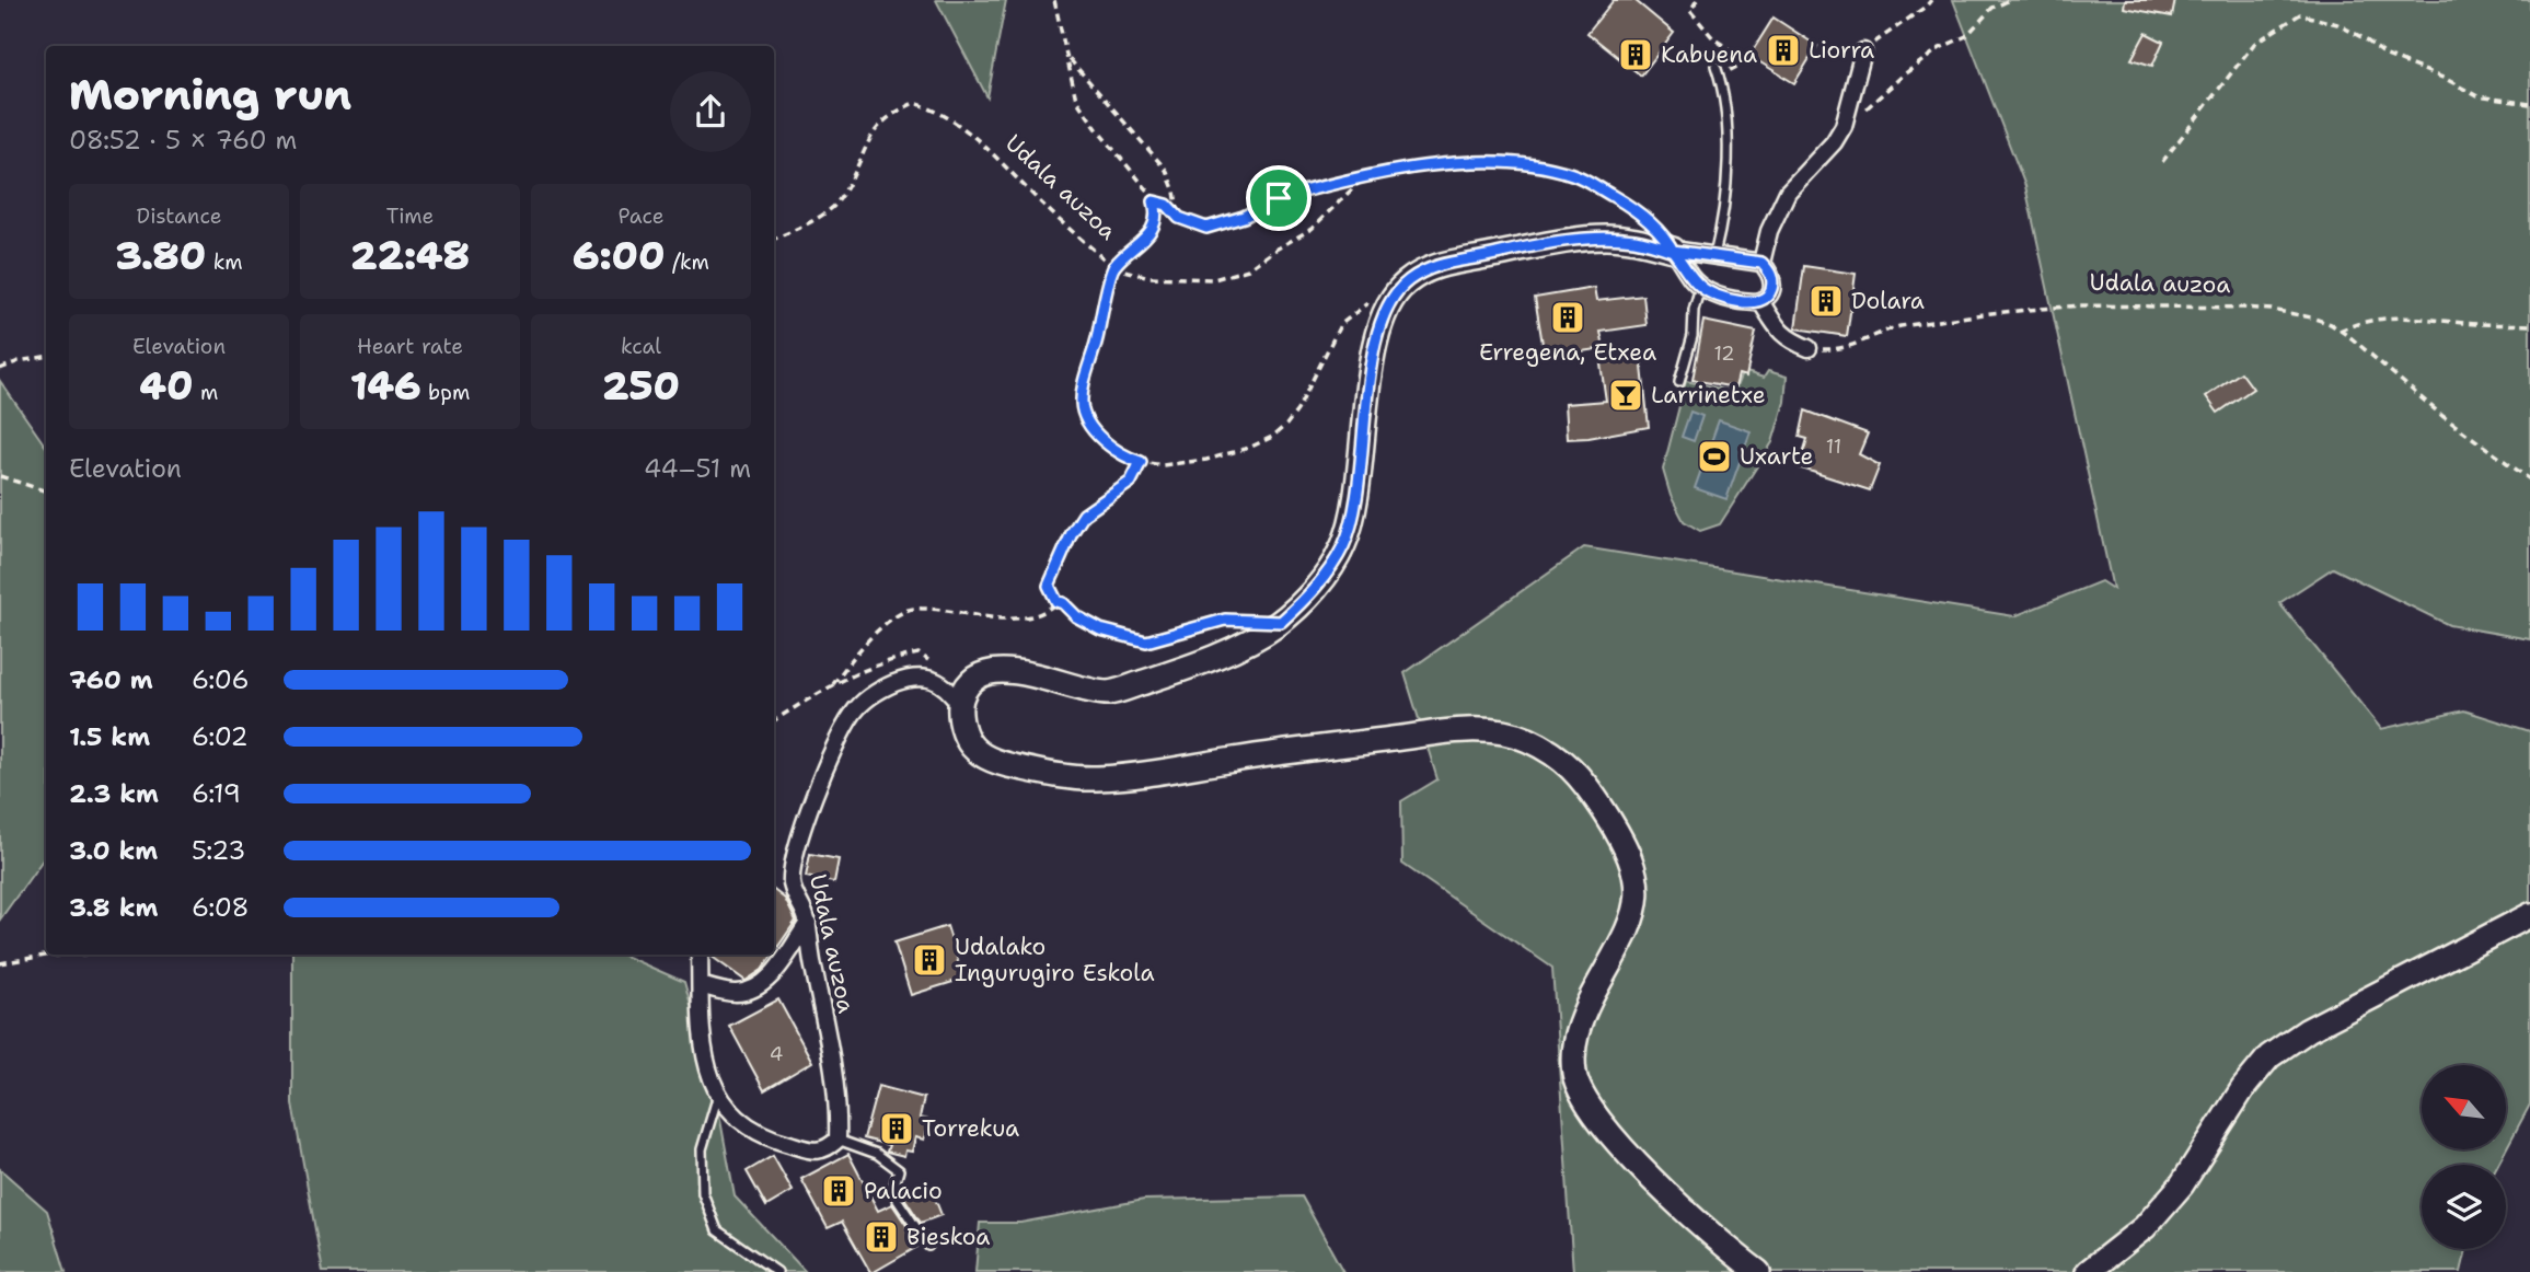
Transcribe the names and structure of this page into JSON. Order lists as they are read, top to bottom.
{
  "streets": {
    "street": ["Udala auzoa"]
  },
  "places": {
    "building": [
      "Liorra",
      "Kabuena",
      "Dolara",
      "Erregena, Etxea",
      "Udalako Ingurugiro Eskola",
      "Torrekua",
      "Palacio",
      "Bieskoa"
    ],
    "bar": ["Larrinetxe"],
    "sports": ["Uxarte"]
  },
  "house_numbers": ["12", "11", "4"],
  "north": "top left",
  "page": {
    "heading": ["Morning run", "08:52 · 5 × 760 m"],
    "stats": [
      ["Distance", "3.80 km"],
      ["Time", "22:48"],
      ["Pace", "6:00 /km"],
      ["Elevation", "40 m"],
      ["Heart rate", "146 bpm"],
      ["kcal", "250"]
    ],
    "chart": ["Elevation", "44–51 m"],
    "list": [
      {
        "name": "760 m",
        "note": "6:06"
      },
      {
        "name": "1.5 km",
        "note": "6:02"
      },
      {
        "name": "2.3 km",
        "note": "6:19"
      },
      {
        "name": "3.0 km",
        "note": "5:23"
      },
      {
        "name": "3.8 km",
        "note": "6:08"
      }
    ]
  }
}
